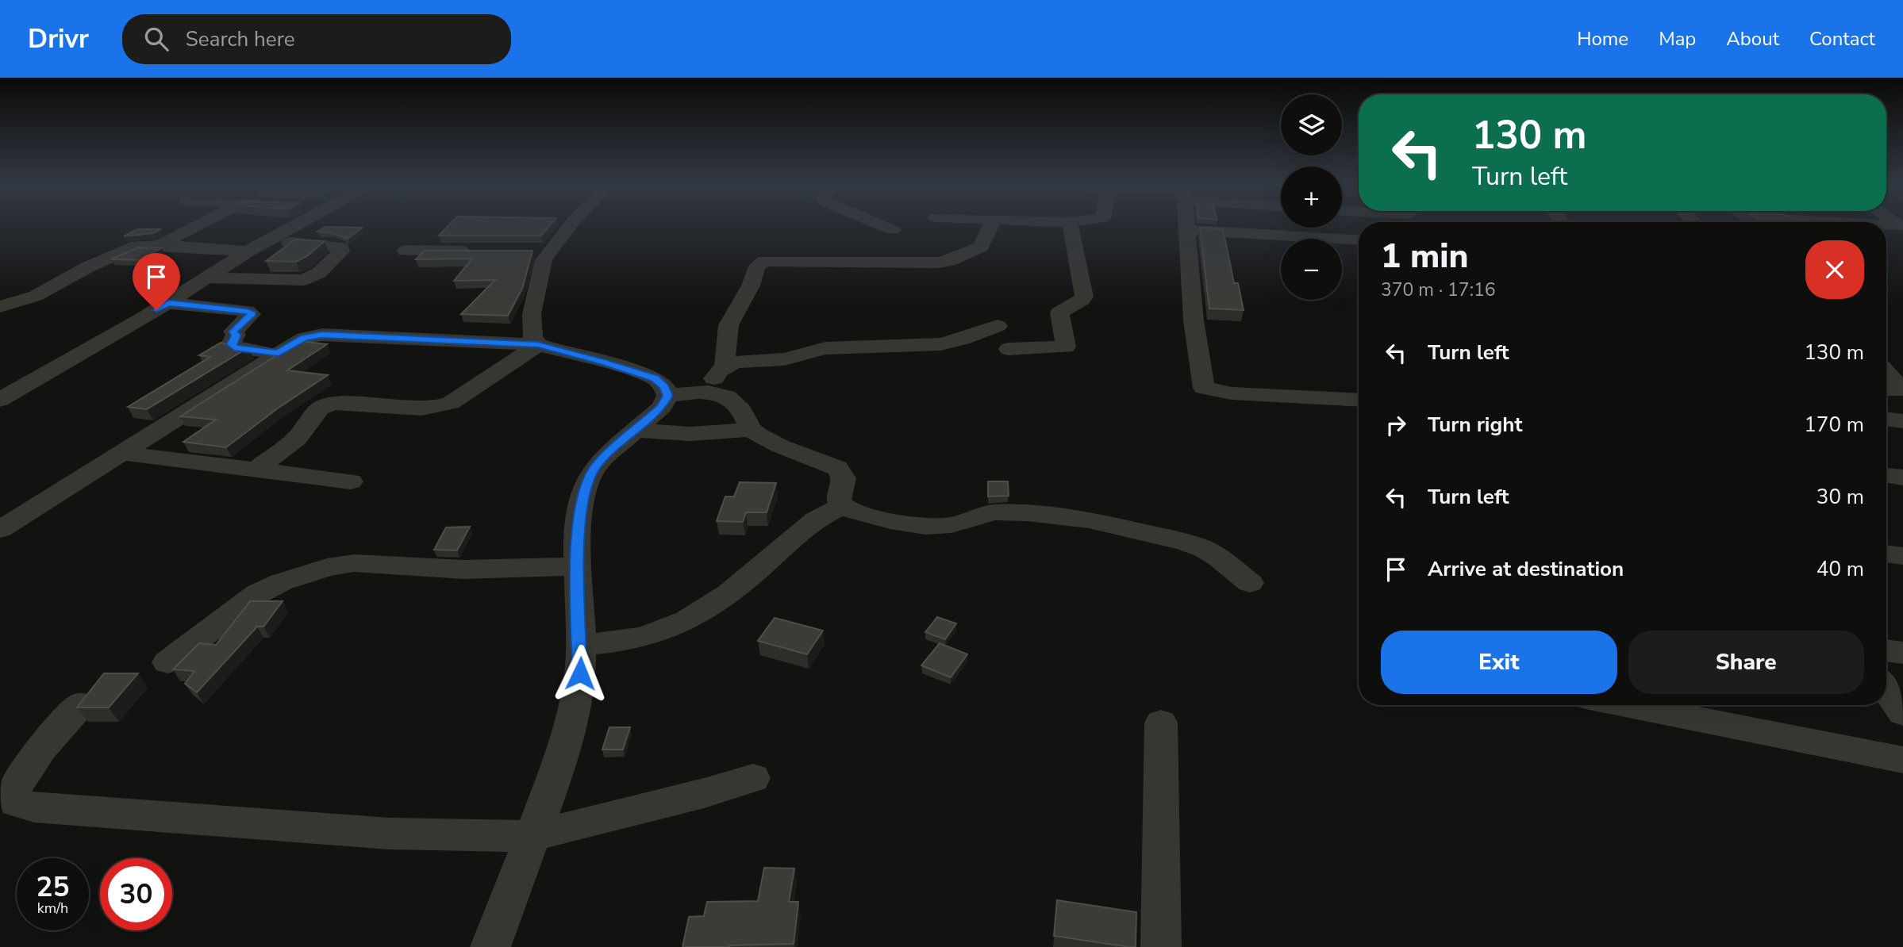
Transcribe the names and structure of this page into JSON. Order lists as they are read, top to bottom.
{
  "page": {
    "header": "Drivr",
    "search": "Search here",
    "nav": [
      "Home",
      "Map",
      "About",
      "Contact"
    ],
    "map_buttons": ["+", "−"],
    "turn": ["130 m", "Turn left"],
    "heading": ["1 min", "370 m · 17:16"],
    "list": [
      {
        "name": "Turn left",
        "value": "130 m"
      },
      {
        "name": "Turn right",
        "value": "170 m"
      },
      {
        "name": "Turn left",
        "value": "30 m"
      },
      {
        "name": "Arrive at destination",
        "value": "40 m"
      }
    ],
    "buttons": ["Exit", "Share"],
    "speed": "25 km/h",
    "limit": "30"
  }
}
